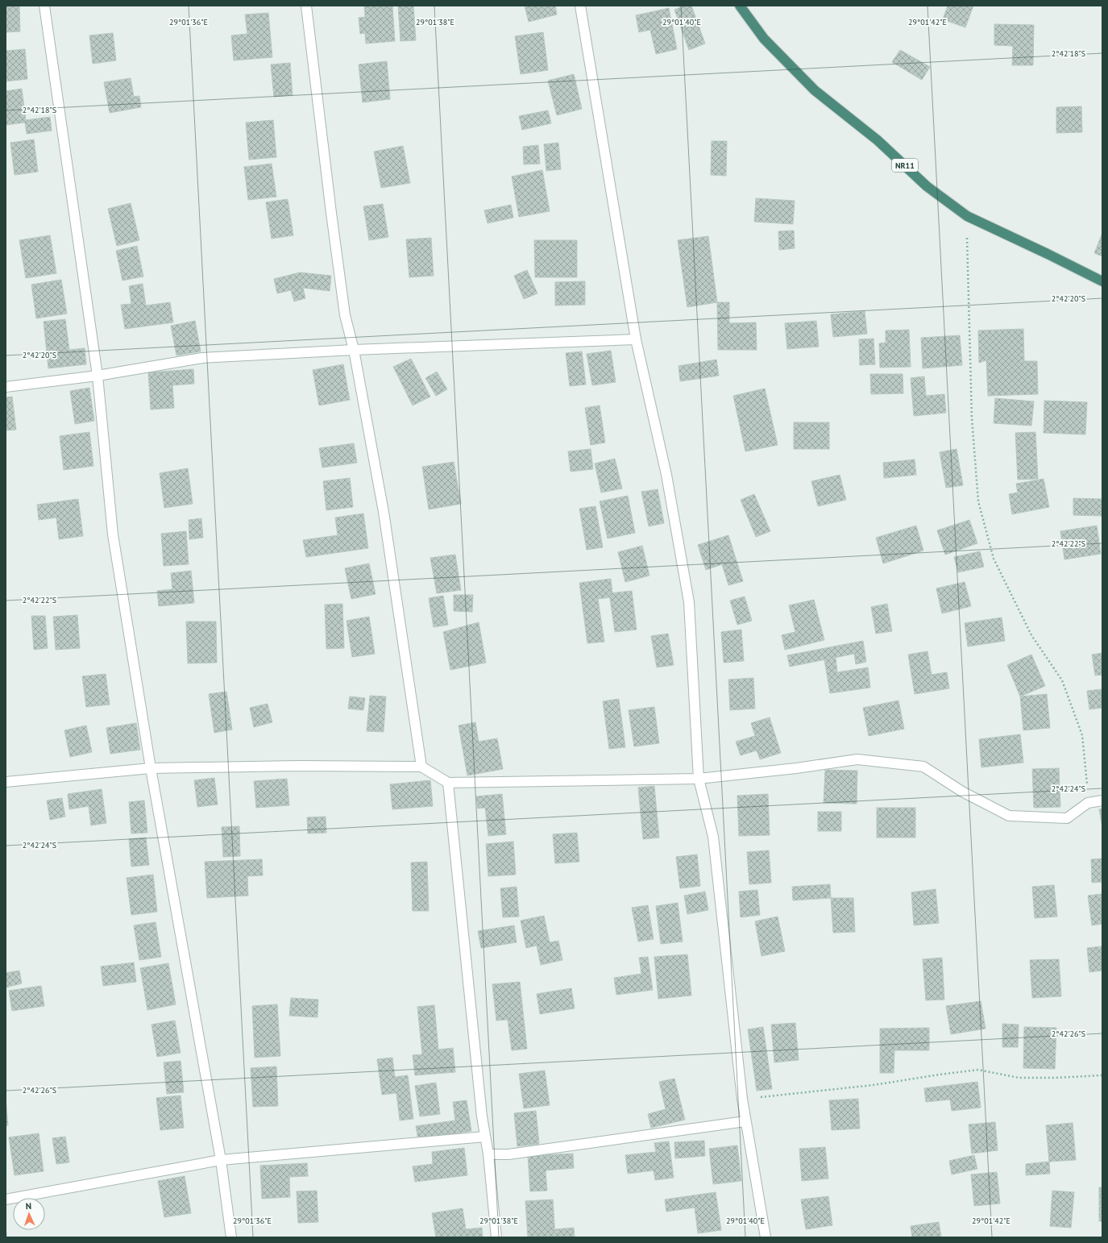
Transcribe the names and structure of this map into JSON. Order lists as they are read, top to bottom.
{
  "streets": {
    "highway": ["NR11"]
  },
  "north": "top",
  "coordinates": [
    "29°01'36\"E",
    "29°01'38\"E",
    "29°01'40\"E",
    "29°01'42\"E",
    "2°42'18\"S",
    "2°42'20\"S",
    "2°42'22\"S",
    "2°42'24\"S",
    "2°42'26\"S"
  ]
}
